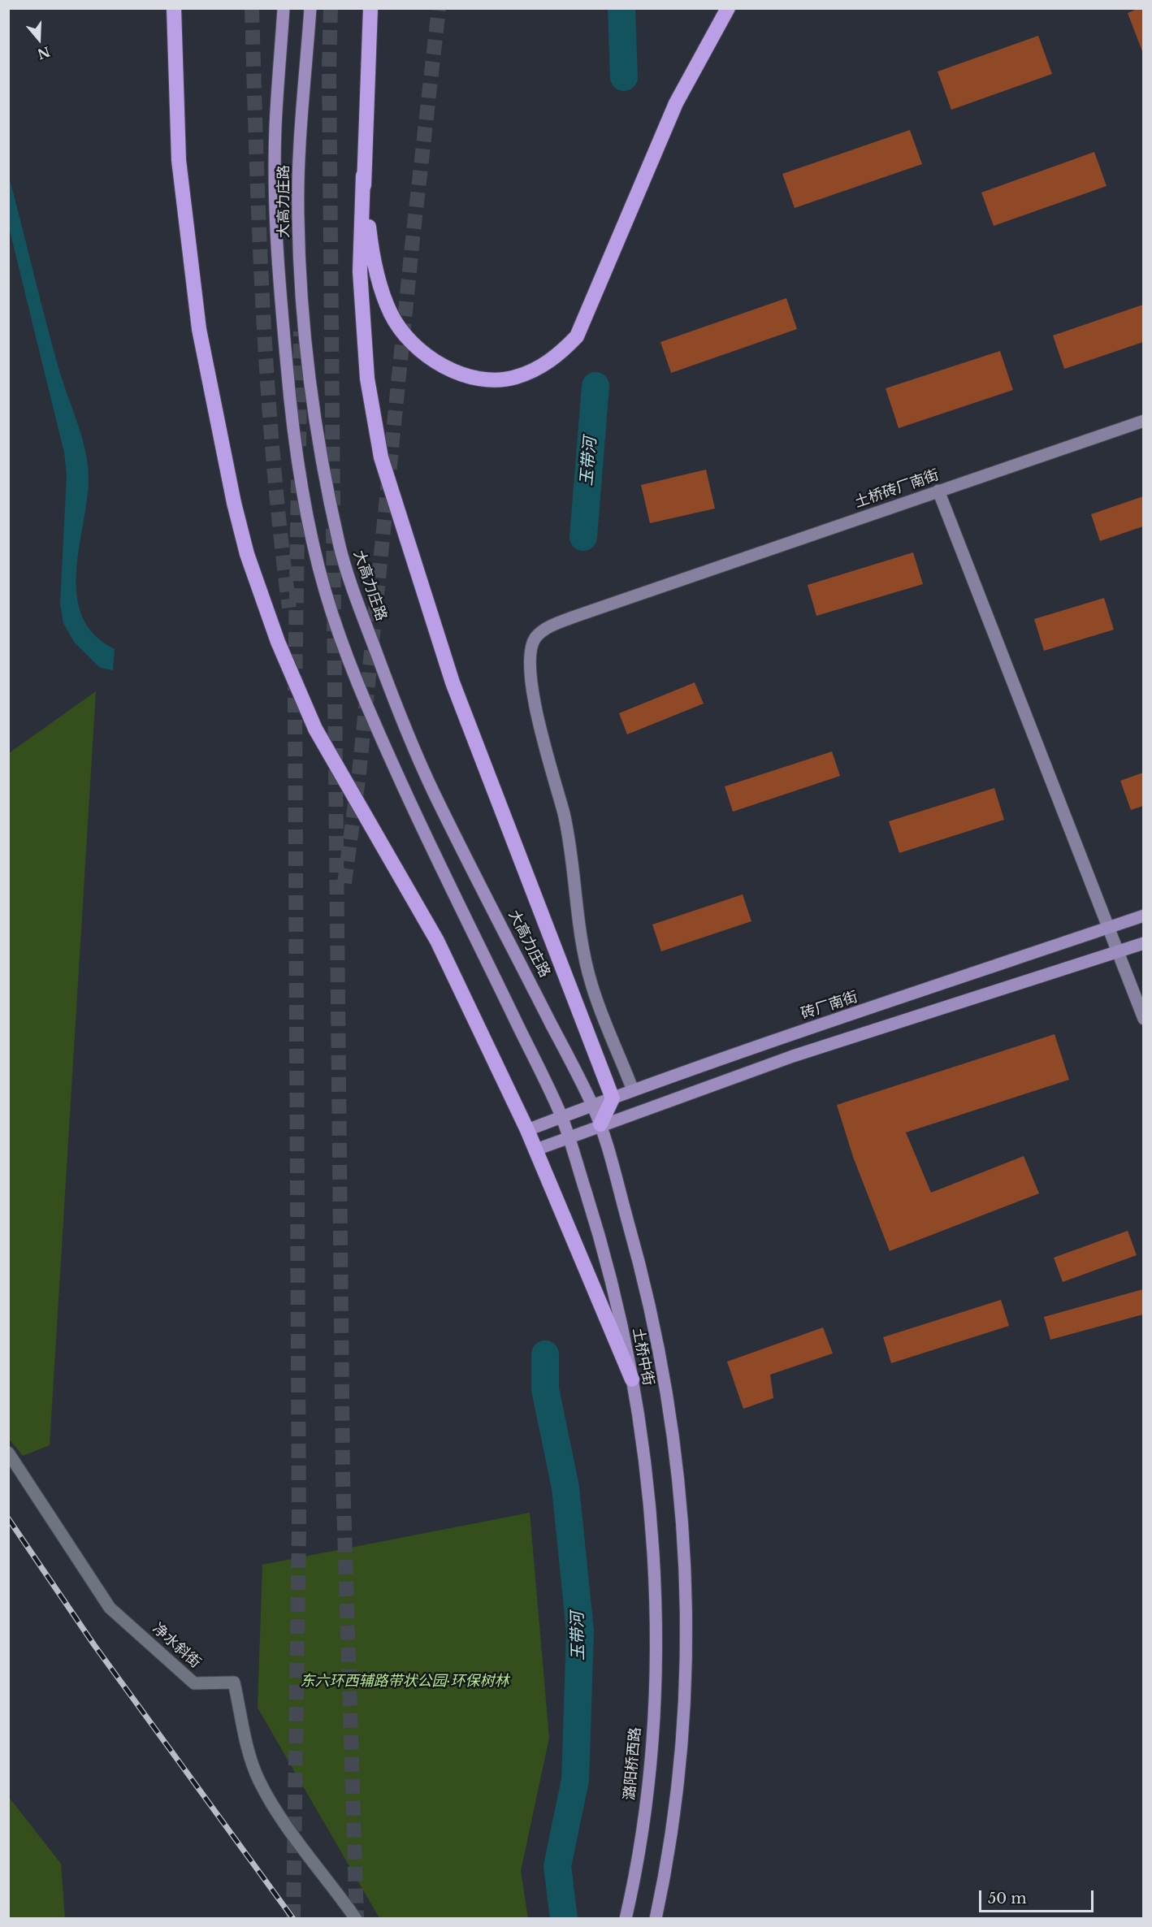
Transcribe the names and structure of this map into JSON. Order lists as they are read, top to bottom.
{
  "streets": {
    "main road": [
      "大高力庄路",
      "砖厂南街",
      "土桥中街",
      "潞阳桥西路"
    ],
    "street": ["土桥砖厂南街", "净水斜街"]
  },
  "crossings": [
    ["大高力庄路", "砖厂南街"],
    ["大高力庄路", "土桥中街"],
    ["土桥砖厂南街", "砖厂南街"],
    ["砖厂南街", "土桥中街"],
    ["土桥中街", "潞阳桥西路"]
  ],
  "water": ["玉带河"],
  "parks": ["东六环西辅路带状公园·环保树林"],
  "scale_bar": "50 m",
  "north": "bottom"
}
